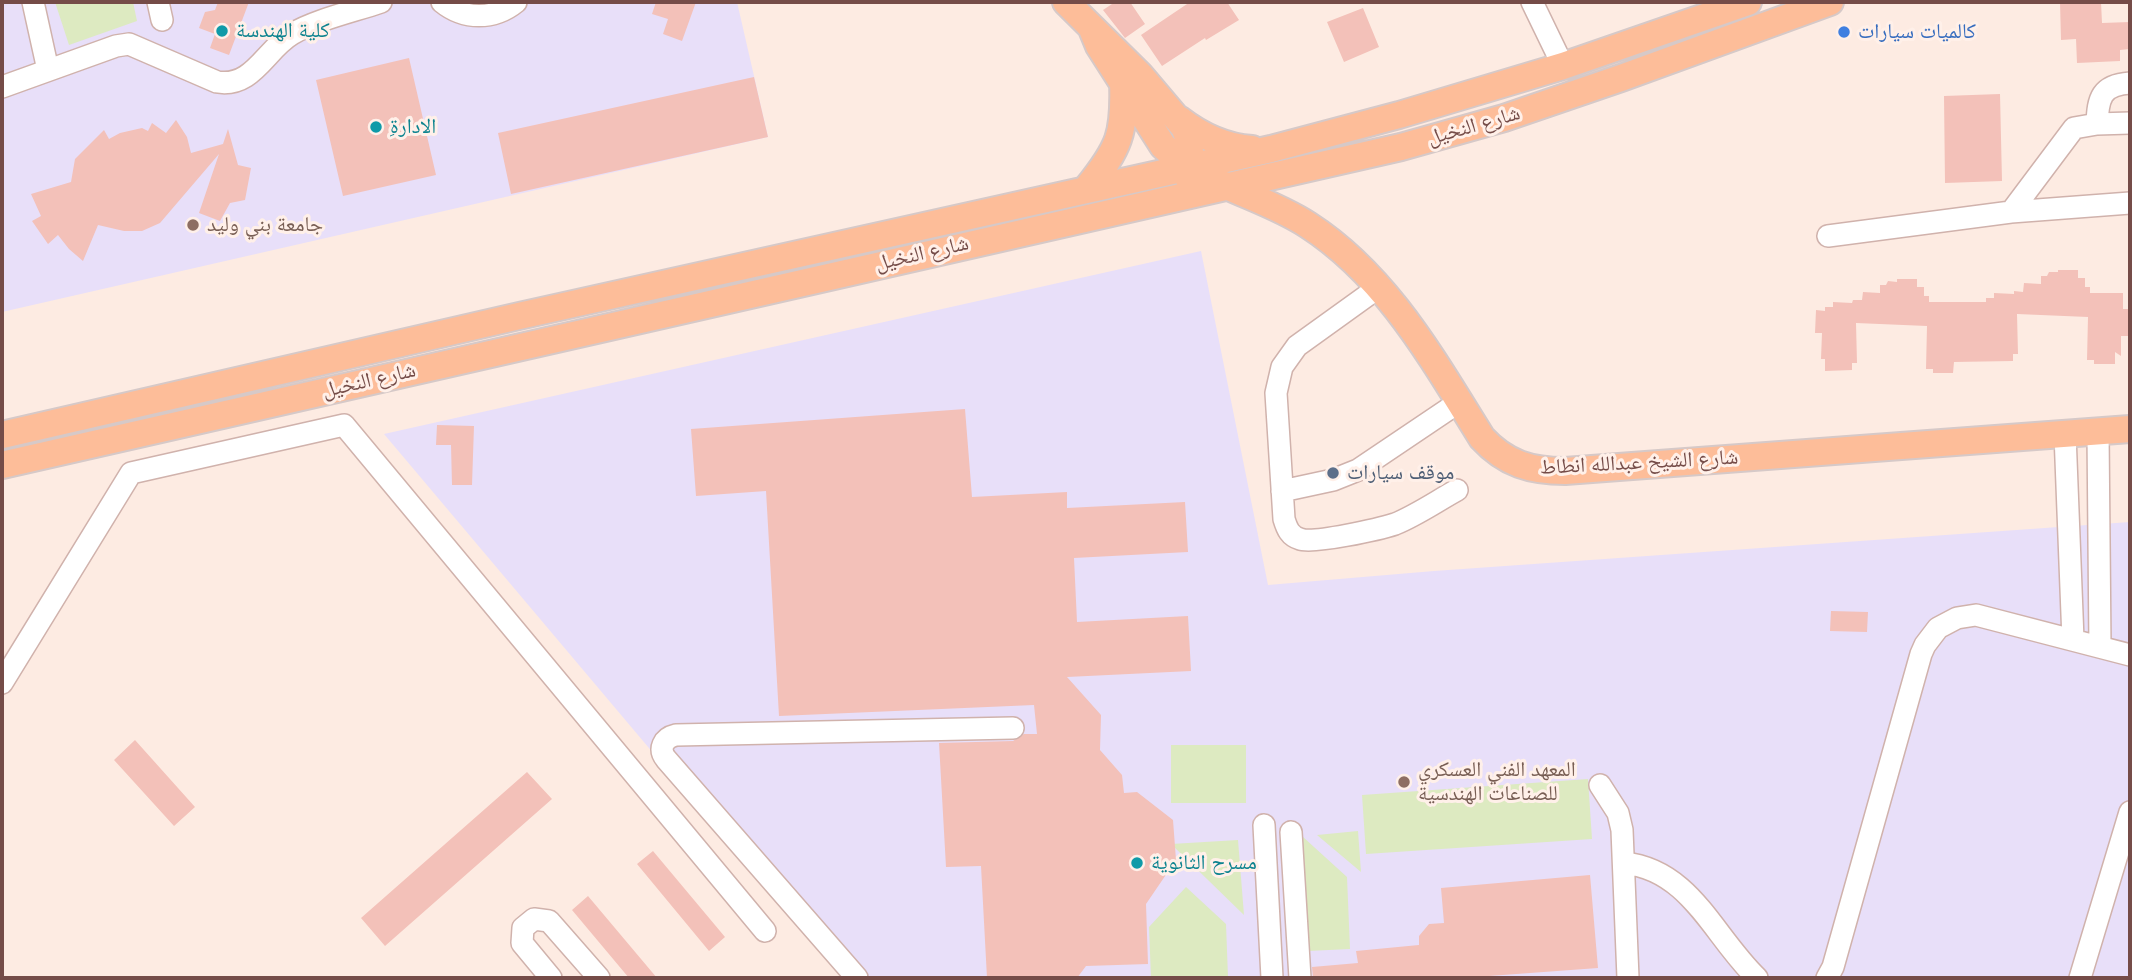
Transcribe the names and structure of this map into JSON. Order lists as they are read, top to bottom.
{
  "streets": {
    "main road": ["شارع النخيل", "شارع الشيخ عبدالله انطاط"]
  },
  "crossings": [
    ["شارع النخيل", "شارع الشيخ عبدالله انطاط"]
  ],
  "places": [
    "كلية الهندسة",
    "كالميات سيارات",
    "ِالادارة",
    "جامعة بني وليد",
    "موقف سيارات",
    "المعهد الفني العسكري للصناعات الهندسية",
    "مسرح الثانوية"
  ]
}
